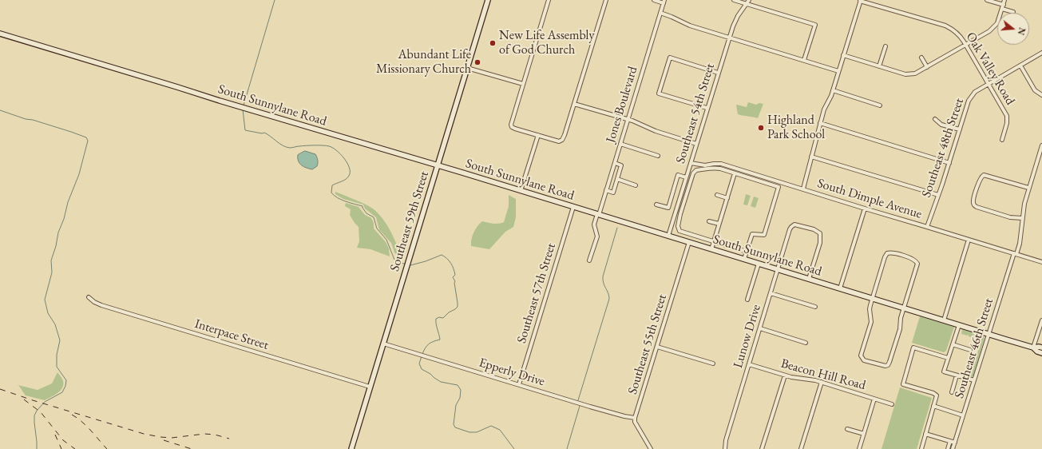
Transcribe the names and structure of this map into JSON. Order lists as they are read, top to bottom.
{
  "streets": {
    "main road": ["South Sunnylane Road", "Southeast 59th Street"],
    "street": [
      "Oak Valley Road",
      "Jones Boulevard",
      "Southeast 54th Street",
      "Southeast 48th Street",
      "South Dimple Avenue",
      "Southeast 57th Street",
      "Interpace Street",
      "Lunow Drive",
      "Southeast 55th Street",
      "Southeast 46th Street",
      "Epperly Drive",
      "Beacon Hill Road"
    ]
  },
  "crossings": [
    ["Oak Valley Road", "Southeast 48th Street"],
    ["Jones Boulevard", "South Sunnylane Road"],
    ["South Sunnylane Road", "Southeast 54th Street"],
    ["South Sunnylane Road", "Southeast 59th Street"],
    ["South Sunnylane Road", "Southeast 57th Street"],
    ["South Sunnylane Road", "Lunow Drive"],
    ["South Sunnylane Road", "Southeast 55th Street"],
    ["South Sunnylane Road", "Southeast 46th Street"],
    ["Southeast 54th Street", "South Dimple Avenue"],
    ["Southeast 48th Street", "South Dimple Avenue"],
    ["South Dimple Avenue", "Southeast 46th Street"],
    ["Southeast 59th Street", "Interpace Street"],
    ["Southeast 59th Street", "Epperly Drive"],
    ["Southeast 57th Street", "Epperly Drive"],
    ["Lunow Drive", "Beacon Hill Road"],
    ["Southeast 55th Street", "Epperly Drive"]
  ],
  "places": ["New Life Assembly of God Church", "Abundant Life Missionary Church", "Highland Park School"],
  "north": "right"
}
